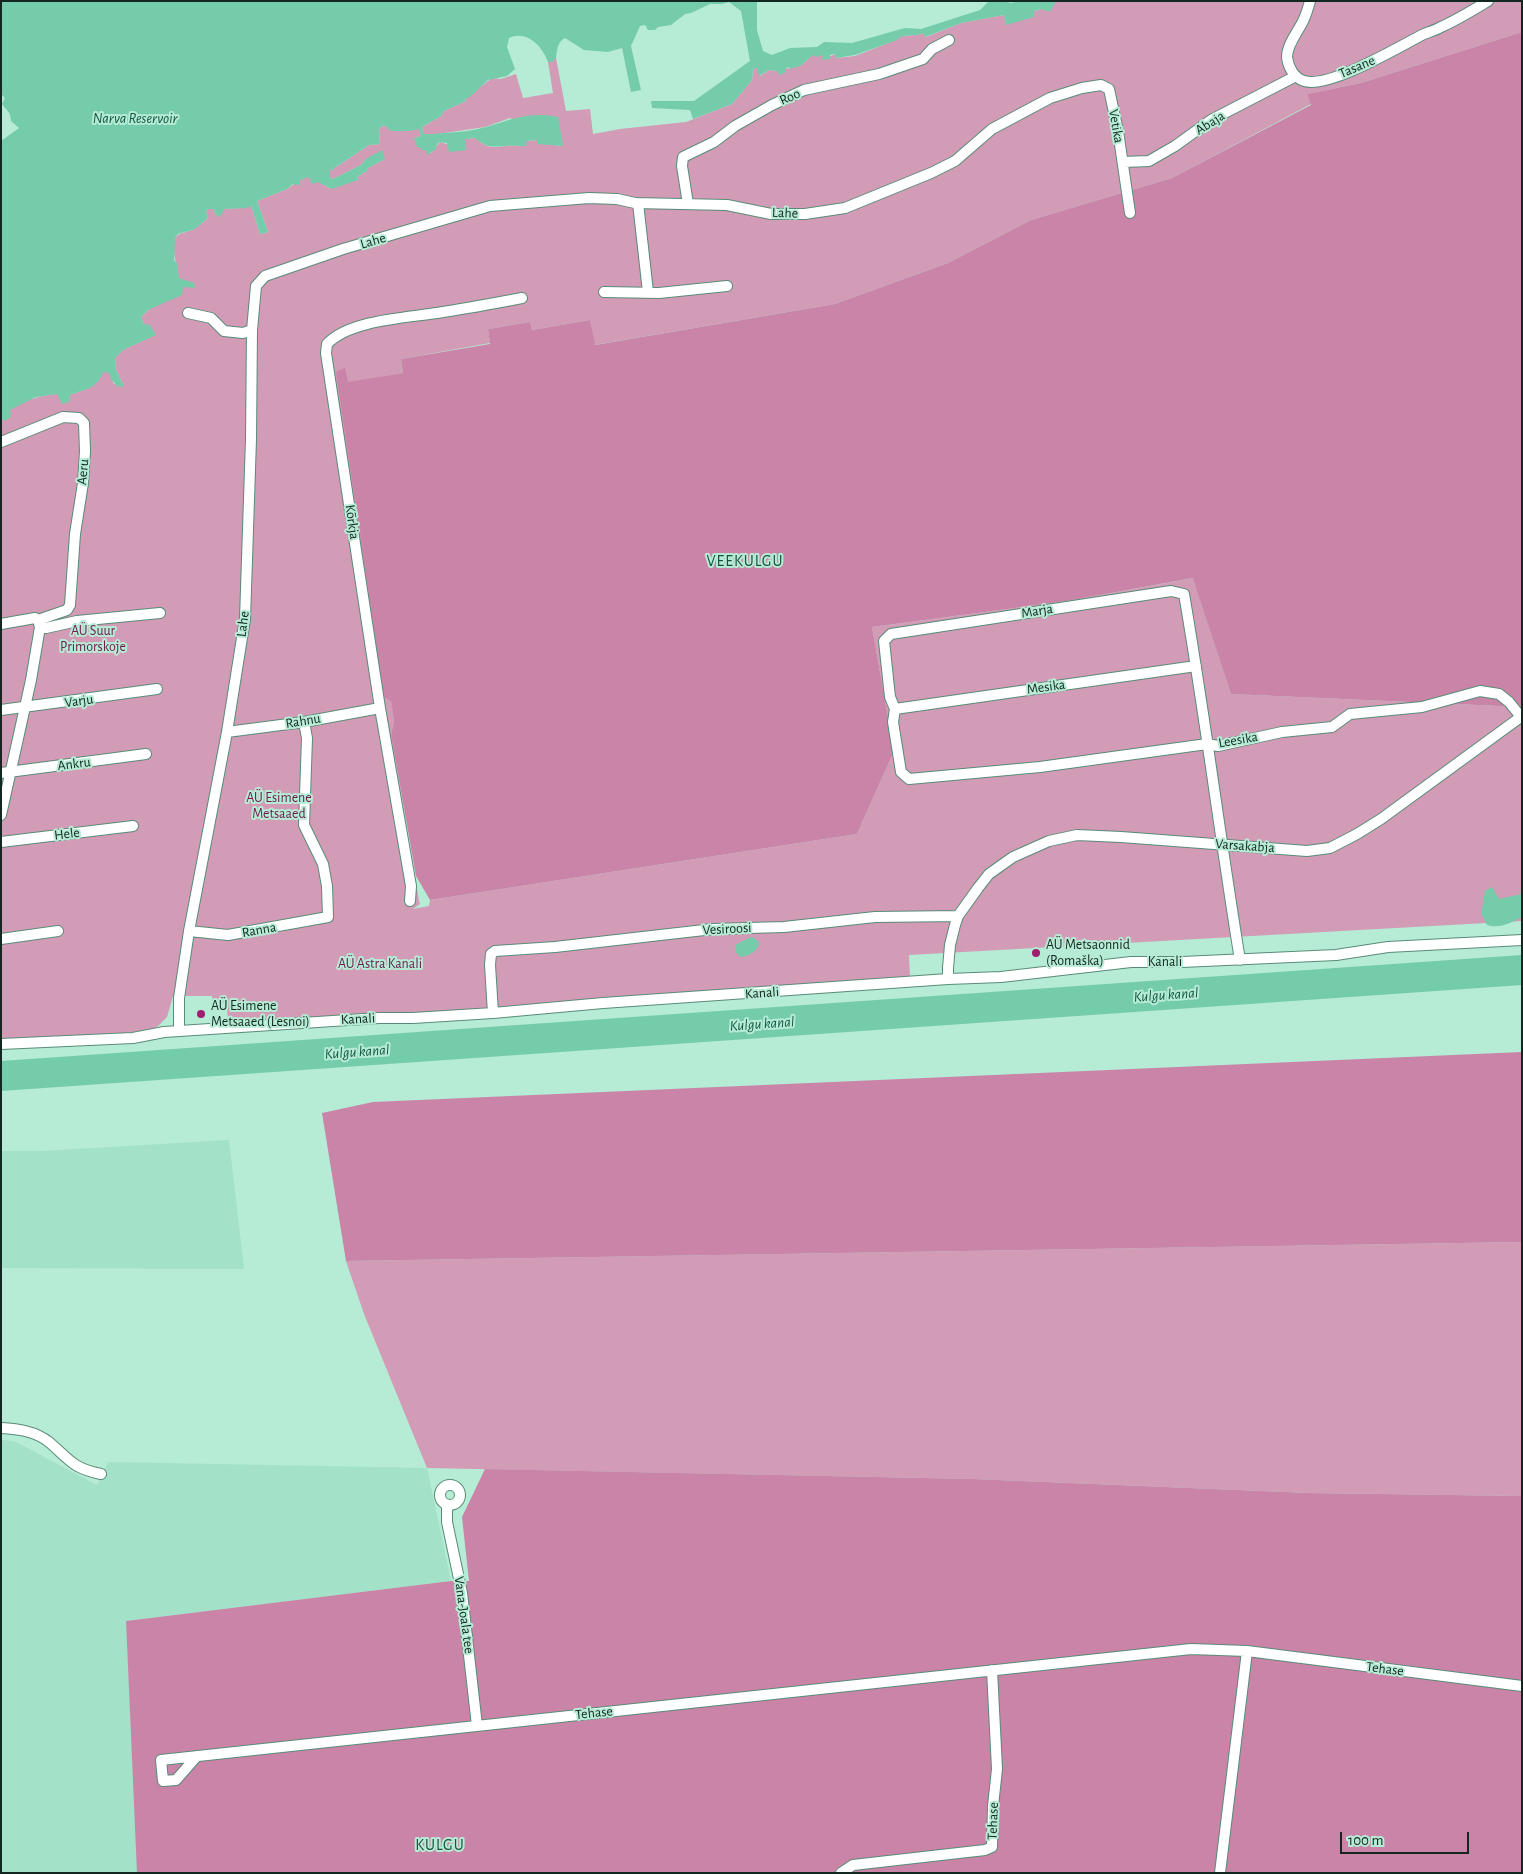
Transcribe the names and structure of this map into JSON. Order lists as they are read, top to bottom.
{
  "streets": {
    "street": [
      "Tasane",
      "Roo",
      "Abaja",
      "Vetika",
      "Lahe",
      "Aeru",
      "Kõrkja",
      "Marja",
      "Mesika",
      "Varju",
      "Rahnu",
      "Leesika",
      "Ankru",
      "Hele",
      "Varsakabja",
      "Vesiroosi",
      "Ranna",
      "Kanali",
      "Vana-Joala tee",
      "Tehase"
    ]
  },
  "crossings": [
    ["Tasane", "Abaja"],
    ["Roo", "Lahe"],
    ["Abaja", "Vetika"],
    ["Vetika", "Lahe"],
    ["Lahe", "Rahnu"],
    ["Lahe", "Ranna"],
    ["Lahe", "Kanali"],
    ["Kõrkja", "Rahnu"],
    ["Marja", "Mesika"],
    ["Marja", "Leesika"],
    ["Mesika", "Leesika"],
    ["Rahnu", "Ranna"],
    ["Leesika", "Varsakabja"],
    ["Varsakabja", "Vesiroosi"],
    ["Vesiroosi", "Kanali"],
    ["Vana-Joala tee", "Tehase"]
  ],
  "districts": ["VEEKULGU", "KULGU"],
  "water": ["Narva Reservoir", "Kulgu kanal"],
  "parks": ["AÜ Suur Primorskoje", "AÜ Esimene Metsaaed", "AÜ Astra Kanali"],
  "places": ["AÜ Metsaonnid (Romaška)", "AÜ Esimene Metsaaed (Lesnoi)"],
  "scale_bar": "100 m"
}
